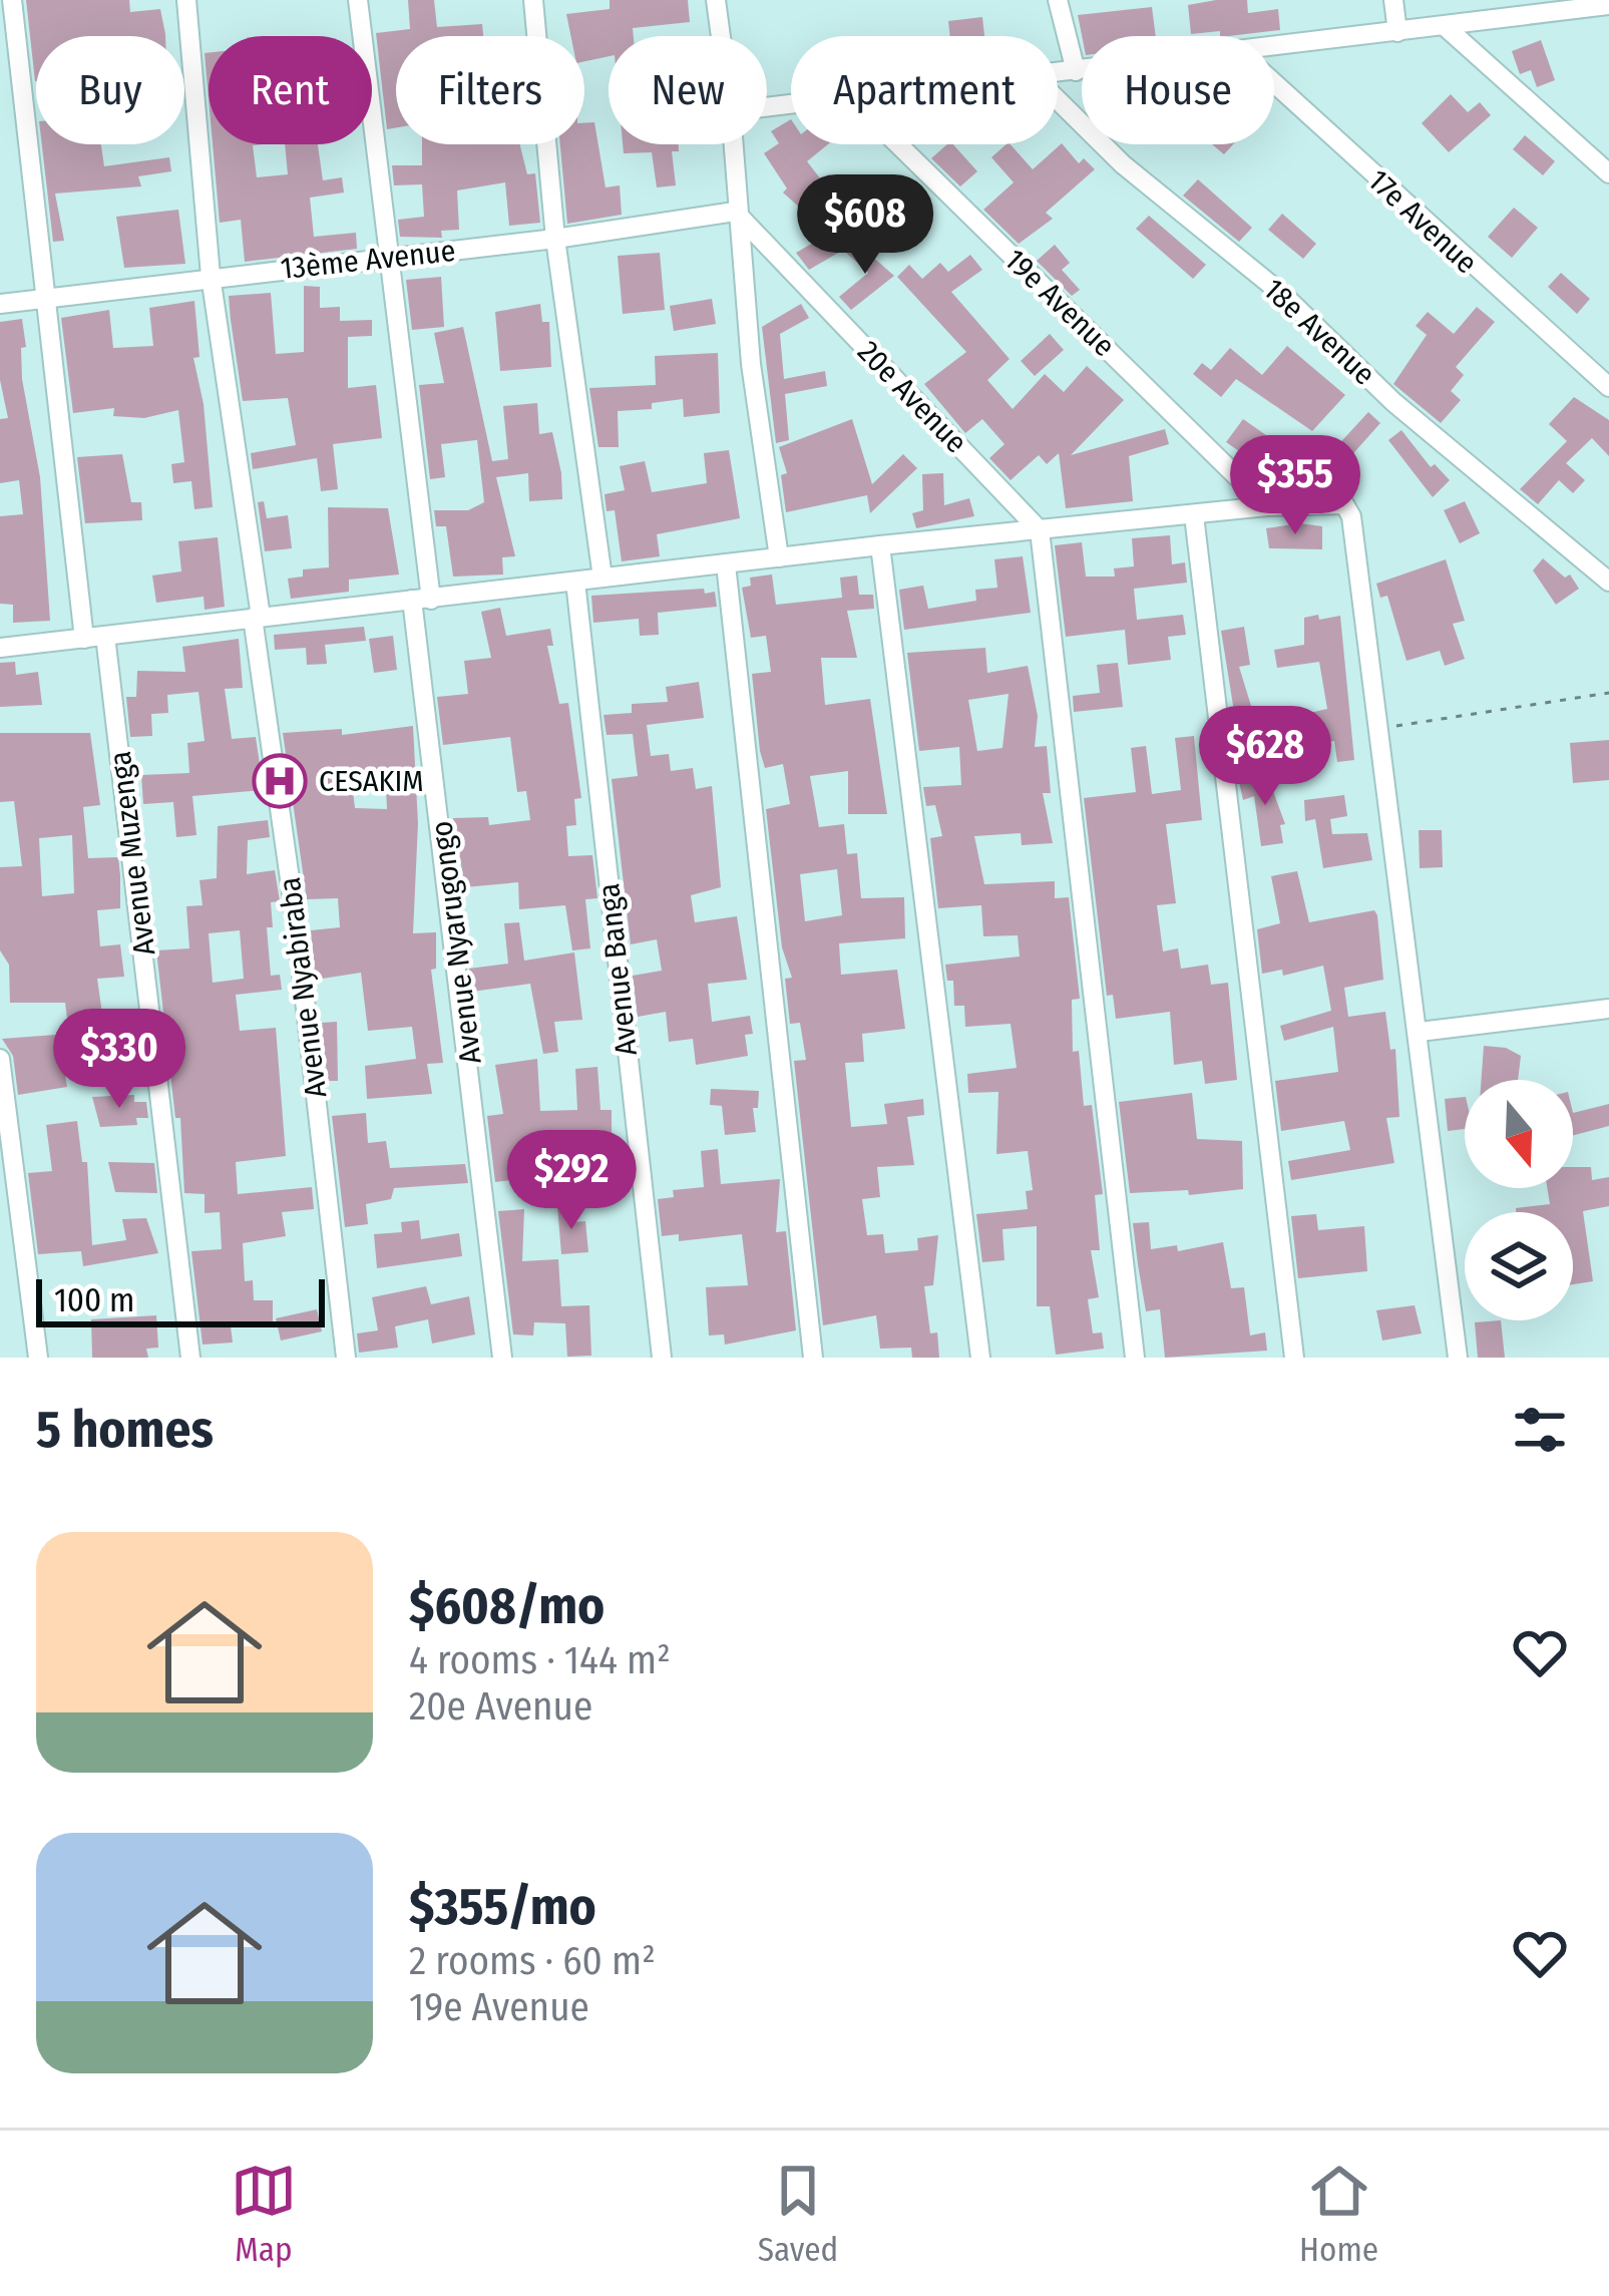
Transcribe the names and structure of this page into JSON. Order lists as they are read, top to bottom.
{
  "streets": {
    "street": [
      "17e Avenue",
      "13ème Avenue",
      "19e Avenue",
      "18e Avenue",
      "20e Avenue",
      "Avenue Muzenga",
      "Avenue Nyarugongo",
      "Avenue Banga",
      "Avenue Nyabiraba"
    ]
  },
  "crossings": [
    ["13ème Avenue", "20e Avenue"],
    ["13ème Avenue", "Avenue Nyarugongo"],
    ["13ème Avenue", "Avenue Nyabiraba"]
  ],
  "places": {
    "hospital": ["CESAKIM"]
  },
  "scale_bar": "100 m",
  "north": "bottom",
  "page": {
    "chip": [
      "Buy",
      "Rent",
      "Filters",
      "New",
      "Apartment",
      "House"
    ],
    "price": [
      "$608",
      "$355",
      "$628",
      "$330",
      "$292"
    ],
    "scale": "100 m",
    "heading": "5 homes",
    "list": [
      {
        "name": "$608/mo",
        "note": "4 rooms · 144 m² · 20e Avenue"
      },
      {
        "name": "$355/mo",
        "note": "2 rooms · 60 m² · 19e Avenue"
      }
    ],
    "tabs": ["Map", "Saved", "Home"]
  }
}
